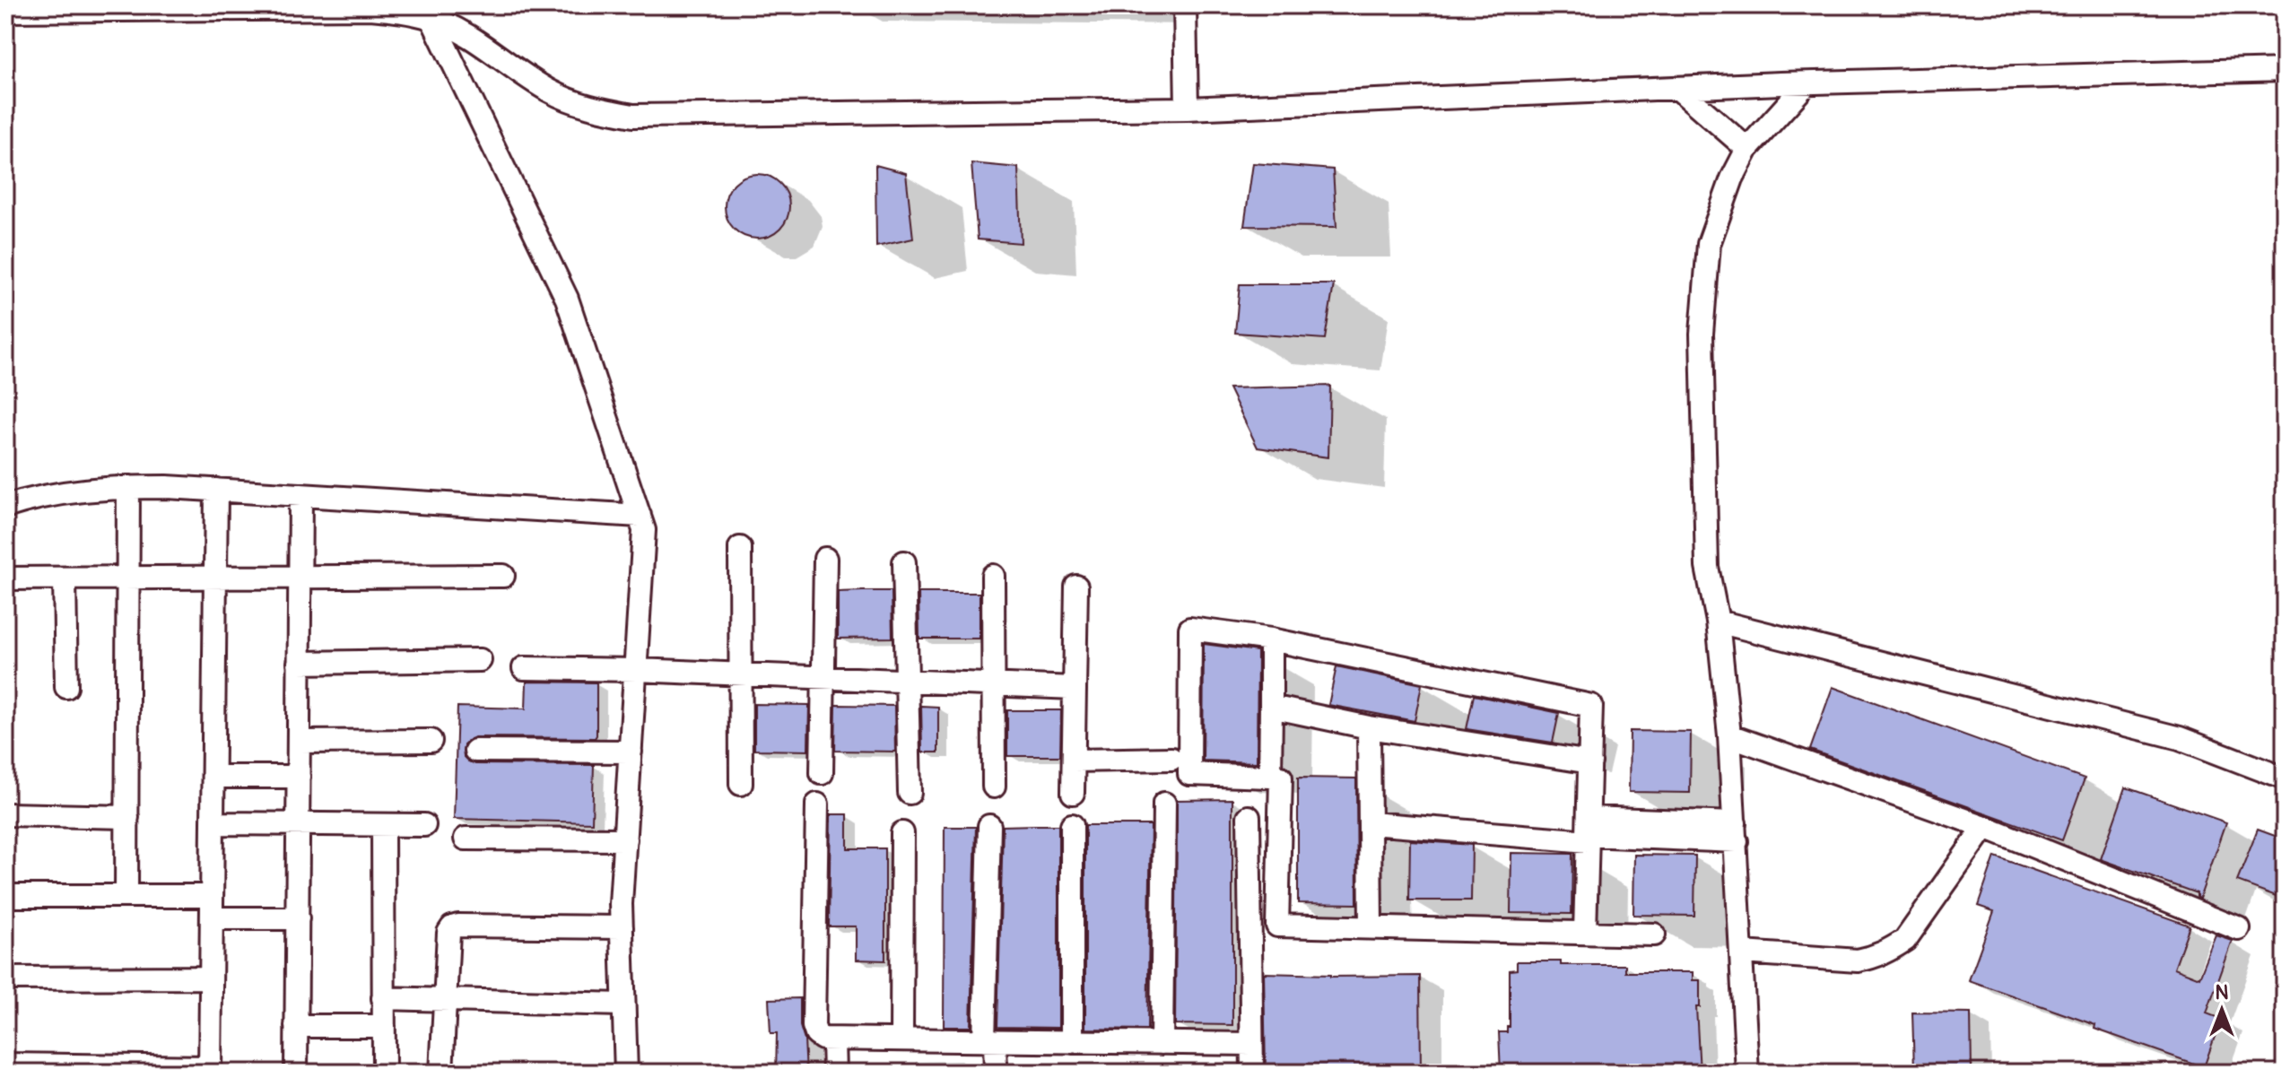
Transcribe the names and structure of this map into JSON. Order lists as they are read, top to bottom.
{
  "north": "top"
}
